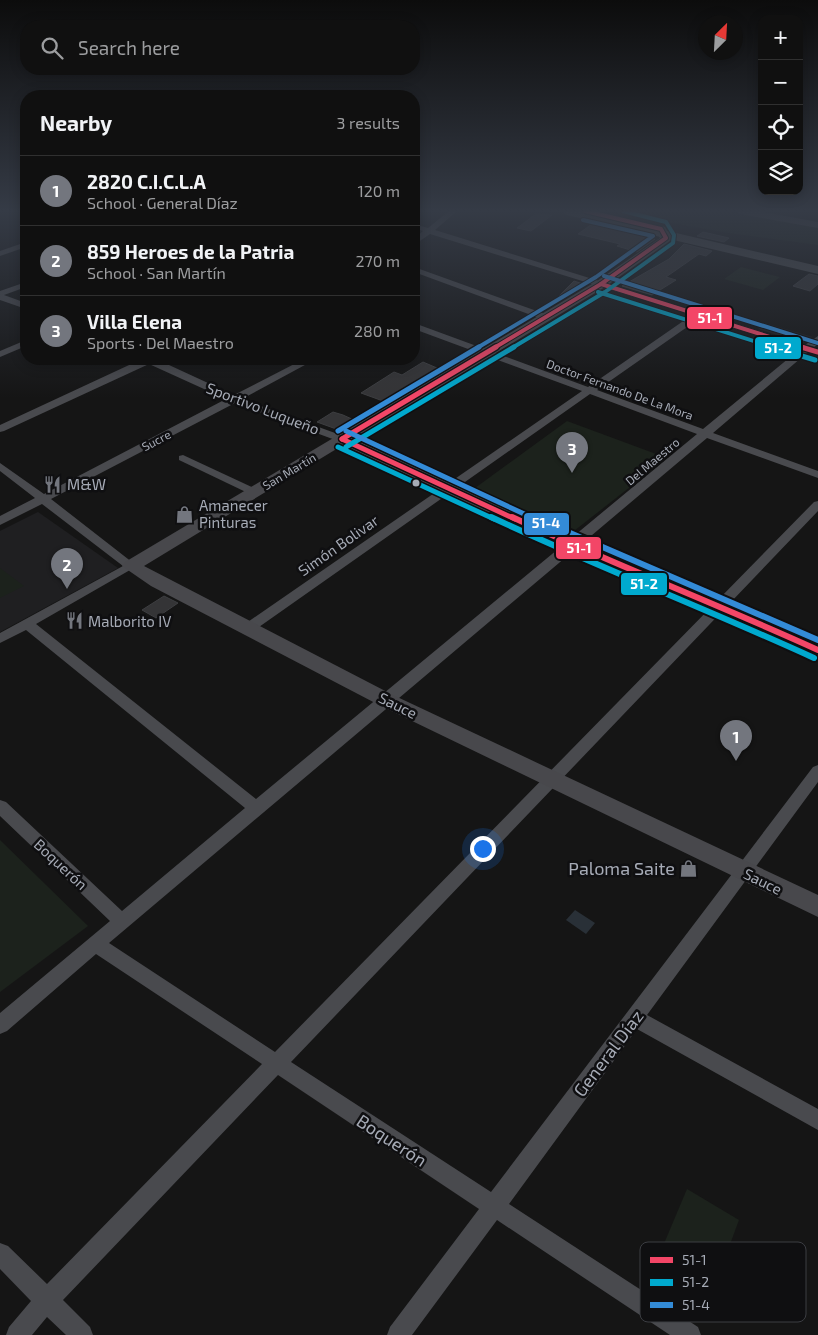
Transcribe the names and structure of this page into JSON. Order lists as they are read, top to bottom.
{
  "streets": {
    "street": [
      "Doctor Fernando De La Mora",
      "Sportivo Luqueño",
      "Sucre",
      "Del Maestro",
      "San Martín",
      "Simón Bolivar",
      "Sauce",
      "Boquerón",
      "General Díaz"
    ]
  },
  "crossings": [
    ["Doctor Fernando De La Mora", "Del Maestro"],
    ["Doctor Fernando De La Mora", "San Martín"],
    ["Doctor Fernando De La Mora", "Simón Bolivar"],
    ["Sportivo Luqueño", "Sucre"],
    ["Sportivo Luqueño", "Del Maestro"],
    ["Sportivo Luqueño", "San Martín"],
    ["Sportivo Luqueño", "Simón Bolivar"],
    ["Sucre", "Sauce"],
    ["Del Maestro", "Sauce"],
    ["Del Maestro", "Boquerón"],
    ["San Martín", "Sauce"],
    ["Simón Bolivar", "Sauce"],
    ["Sauce", "General Díaz"],
    ["Boquerón", "General Díaz"]
  ],
  "places": {
    "restaurant": ["M&W", "Malborito IV"],
    "shop": ["Amanecer Pinturas", "Paloma Saite"]
  },
  "lines": ["transit line 51-1", "transit line 51-2", "transit line 51-4"],
  "legend": ["51-1", "51-2", "51-4"],
  "north": "top right",
  "page": {
    "map_buttons": ["+", "−"],
    "search": "Search here",
    "heading": ["Nearby", "3 results"],
    "list": [
      {
        "mark": "1",
        "name": "2820 C.I.C.L.A",
        "note": "School · General Díaz",
        "value": "120 m"
      },
      {
        "mark": "2",
        "name": "859 Heroes de la Patria",
        "note": "School · San Martín",
        "value": "270 m"
      },
      {
        "mark": "3",
        "name": "Villa Elena",
        "note": "Sports · Del Maestro",
        "value": "280 m"
      }
    ],
    "pins": ["3", "2", "1"]
  }
}
